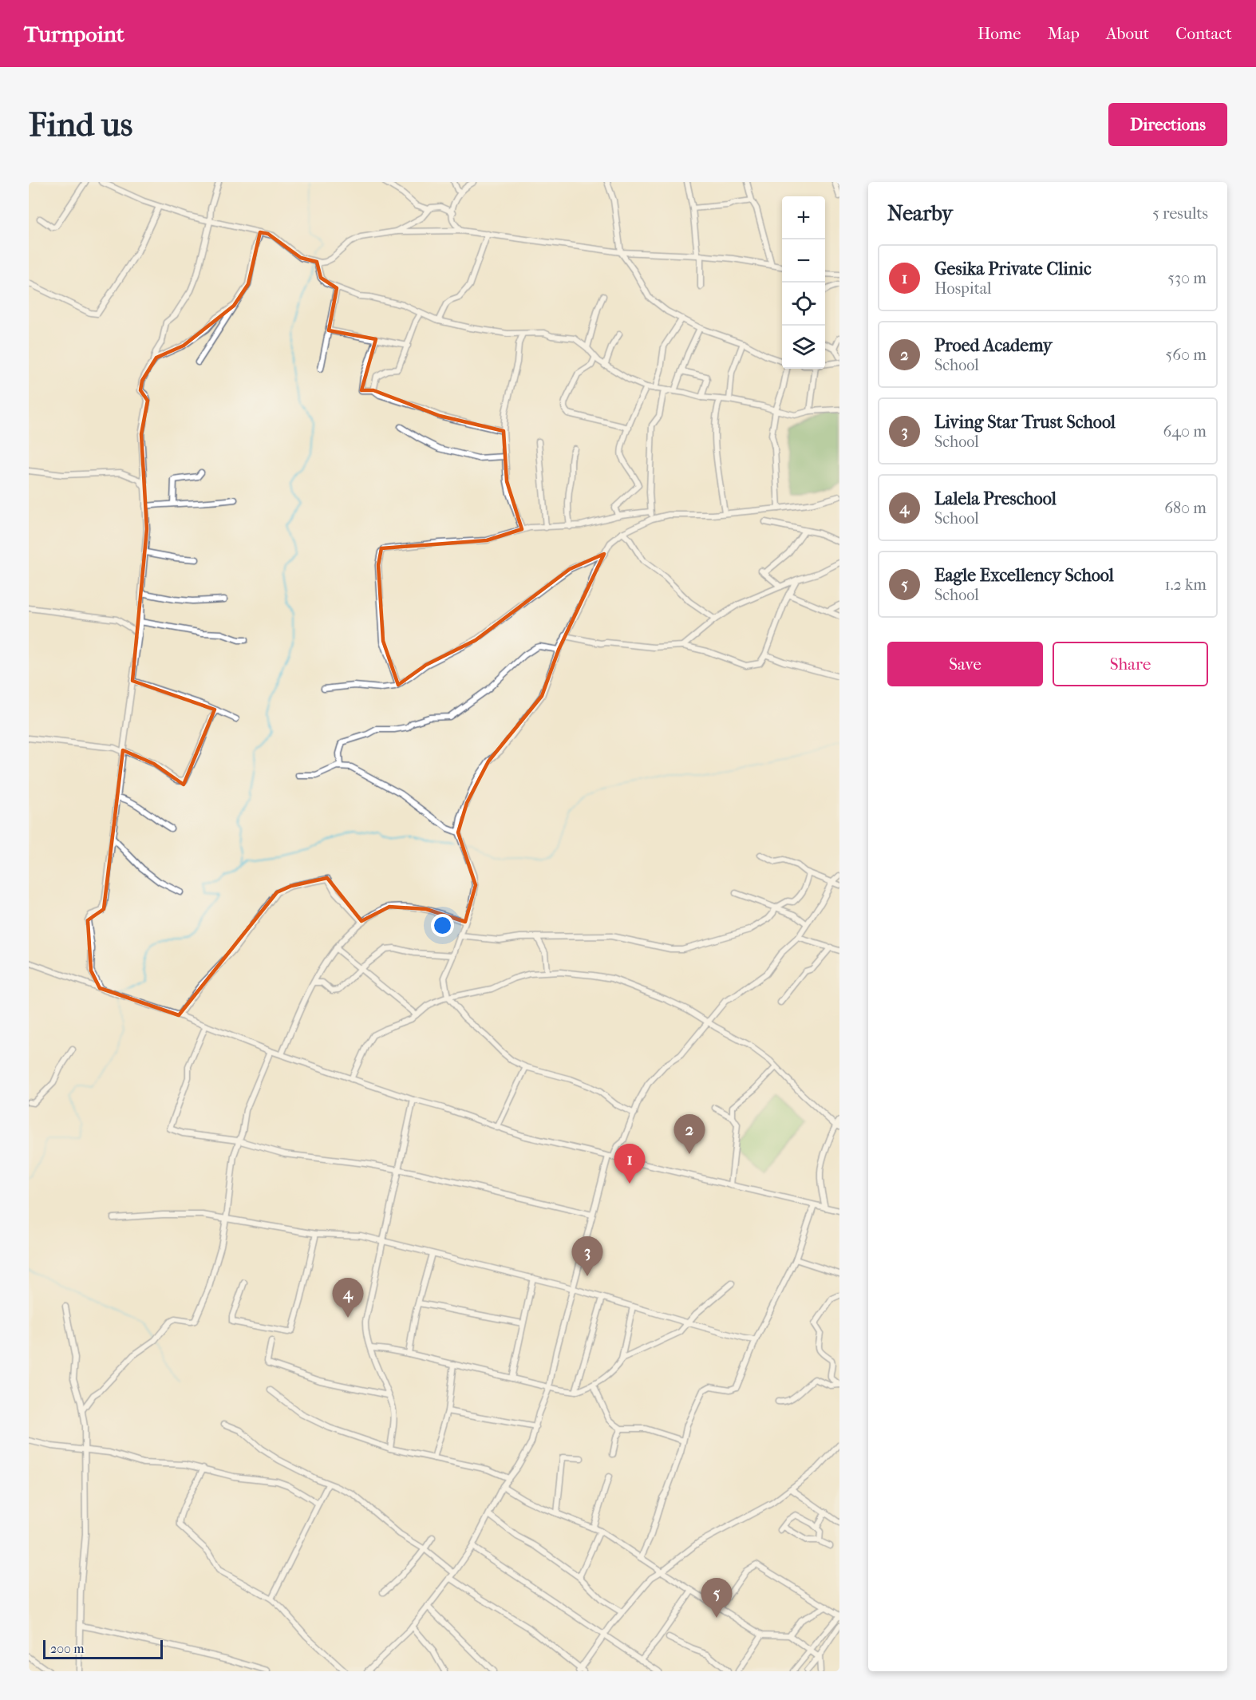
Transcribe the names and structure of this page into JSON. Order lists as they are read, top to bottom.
{
  "scale_bar": "200 m",
  "page": {
    "header": "Turnpoint",
    "nav": [
      "Home",
      "Map",
      "About",
      "Contact"
    ],
    "buttons": [
      "Directions",
      ["Save", "Share"]
    ],
    "title": "Find us",
    "heading": ["Nearby", "5 results"],
    "map_buttons": ["+", "−"],
    "list": [
      {
        "mark": "1",
        "name": "Gesika Private Clinic",
        "note": "Hospital",
        "value": "530 m"
      },
      {
        "mark": "2",
        "name": "Proed Academy",
        "note": "School",
        "value": "560 m"
      },
      {
        "mark": "3",
        "name": "Living Star Trust School",
        "note": "School",
        "value": "640 m"
      },
      {
        "mark": "4",
        "name": "Lalela Preschool",
        "note": "School",
        "value": "680 m"
      },
      {
        "mark": "5",
        "name": "Eagle Excellency School",
        "note": "School",
        "value": "1.2 km"
      }
    ],
    "pins": [
      "2",
      "1",
      "3",
      "4",
      "5"
    ],
    "scale": "200 m"
  }
}
